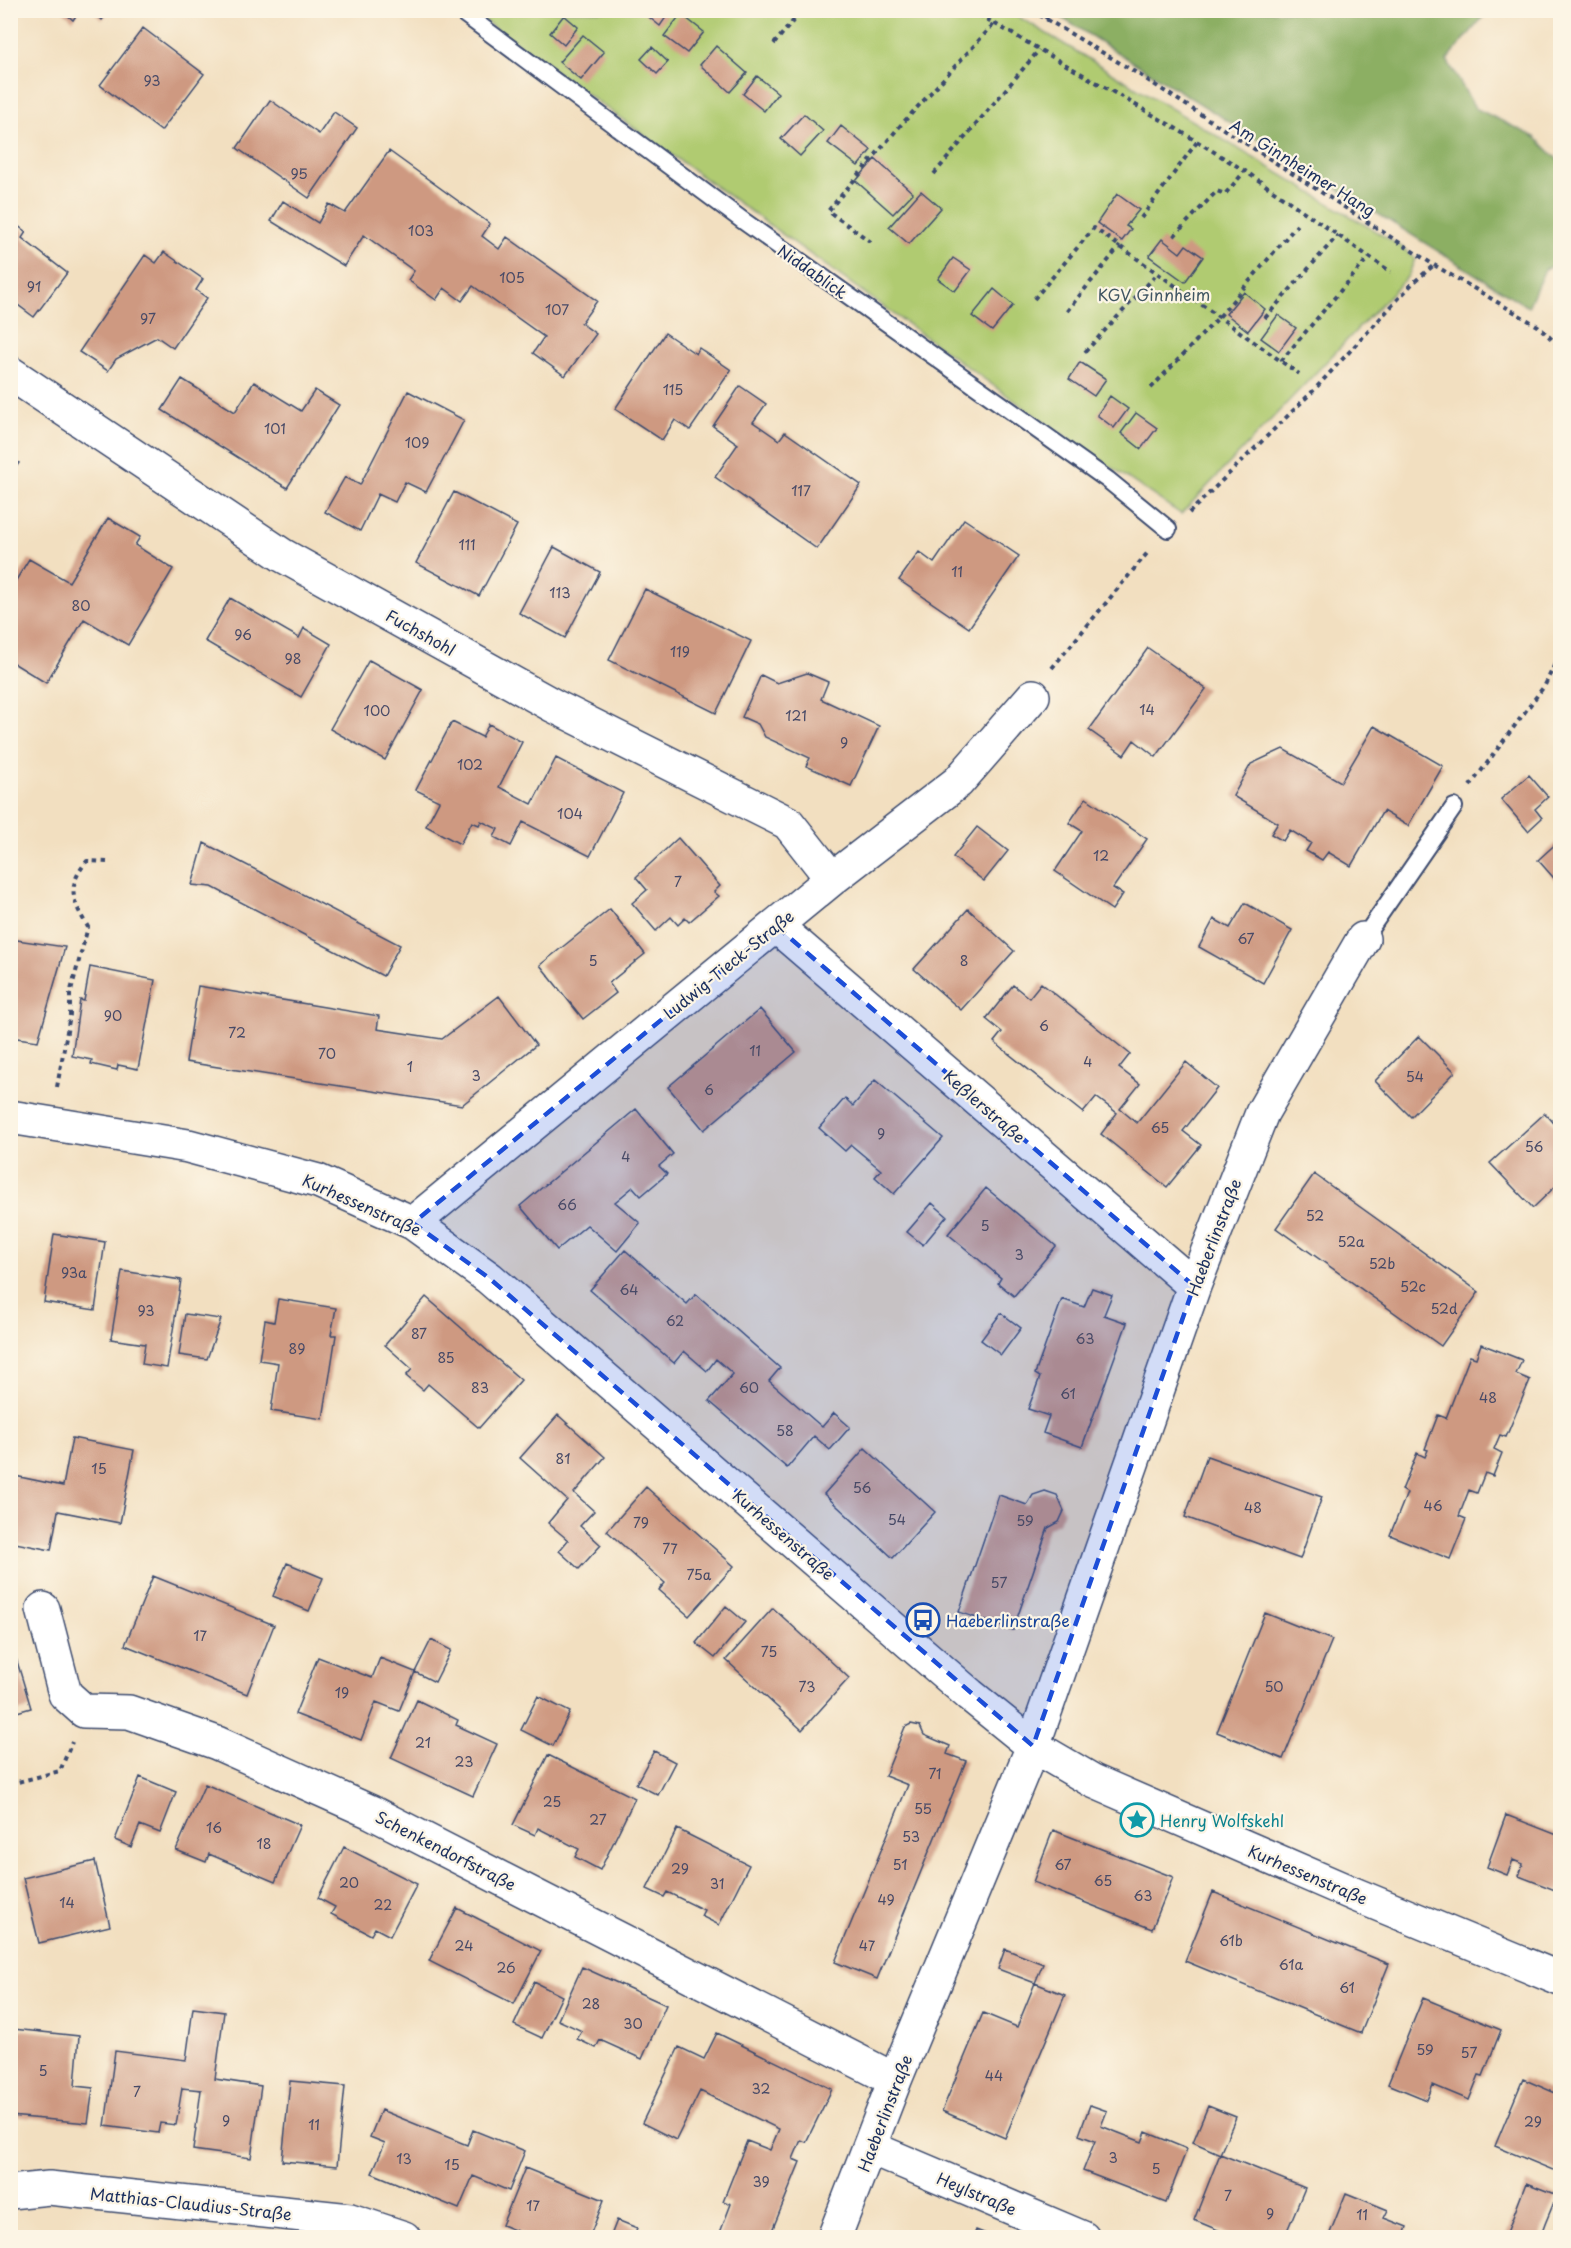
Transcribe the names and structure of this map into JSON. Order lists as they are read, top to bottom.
{
  "streets": {
    "street": [
      "Fuchshohl",
      "Ludwig-Tieck-Straße",
      "Keßlerstraße",
      "Kurhessenstraße",
      "Haeberlinstraße",
      "Schenkendorfstraße",
      "Heylstraße",
      "Matthias-Claudius-Straße"
    ],
    "lane": ["Niddablick"],
    "path": ["Am Ginnheimer Hang"]
  },
  "crossings": [
    ["Fuchshohl", "Ludwig-Tieck-Straße"],
    ["Ludwig-Tieck-Straße", "Keßlerstraße"],
    ["Ludwig-Tieck-Straße", "Kurhessenstraße"],
    ["Keßlerstraße", "Haeberlinstraße"],
    ["Kurhessenstraße", "Haeberlinstraße"],
    ["Haeberlinstraße", "Schenkendorfstraße"],
    ["Haeberlinstraße", "Heylstraße"]
  ],
  "parks": ["KGV Ginnheim"],
  "places": {
    "bus stop": ["Haeberlinstraße"],
    "place": ["Henry Wolfskehl"]
  },
  "house_numbers": [
    "93",
    "95",
    "103",
    "105",
    "91",
    "107",
    "97",
    "115",
    "101",
    "109",
    "117",
    "111",
    "11",
    "113",
    "80",
    "96",
    "119",
    "98",
    "14",
    "100",
    "121",
    "9",
    "102",
    "104",
    "12",
    "7",
    "67",
    "5",
    "8",
    "90",
    "6",
    "72",
    "11",
    "70",
    "4",
    "1",
    "3",
    "54",
    "6",
    "65",
    "9",
    "56",
    "4",
    "66",
    "52",
    "5",
    "52a",
    "3",
    "52b",
    "93a",
    "52c",
    "64",
    "52d",
    "93",
    "62",
    "87",
    "63",
    "89",
    "85",
    "83",
    "60",
    "61",
    "48",
    "58",
    "81",
    "15",
    "56",
    "46",
    "48",
    "54",
    "59",
    "79",
    "77",
    "75a",
    "57",
    "17",
    "75",
    "73",
    "50",
    "19",
    "21",
    "23",
    "71",
    "25",
    "55",
    "27",
    "16",
    "53",
    "18",
    "51",
    "67",
    "29",
    "65",
    "20",
    "31",
    "63",
    "49",
    "14",
    "22",
    "61b",
    "24",
    "47",
    "61a",
    "26",
    "61",
    "28",
    "30",
    "59",
    "57",
    "5",
    "44",
    "32",
    "7",
    "9",
    "29",
    "11",
    "3",
    "13",
    "15",
    "5",
    "39",
    "7",
    "17",
    "9",
    "11"
  ]
}
